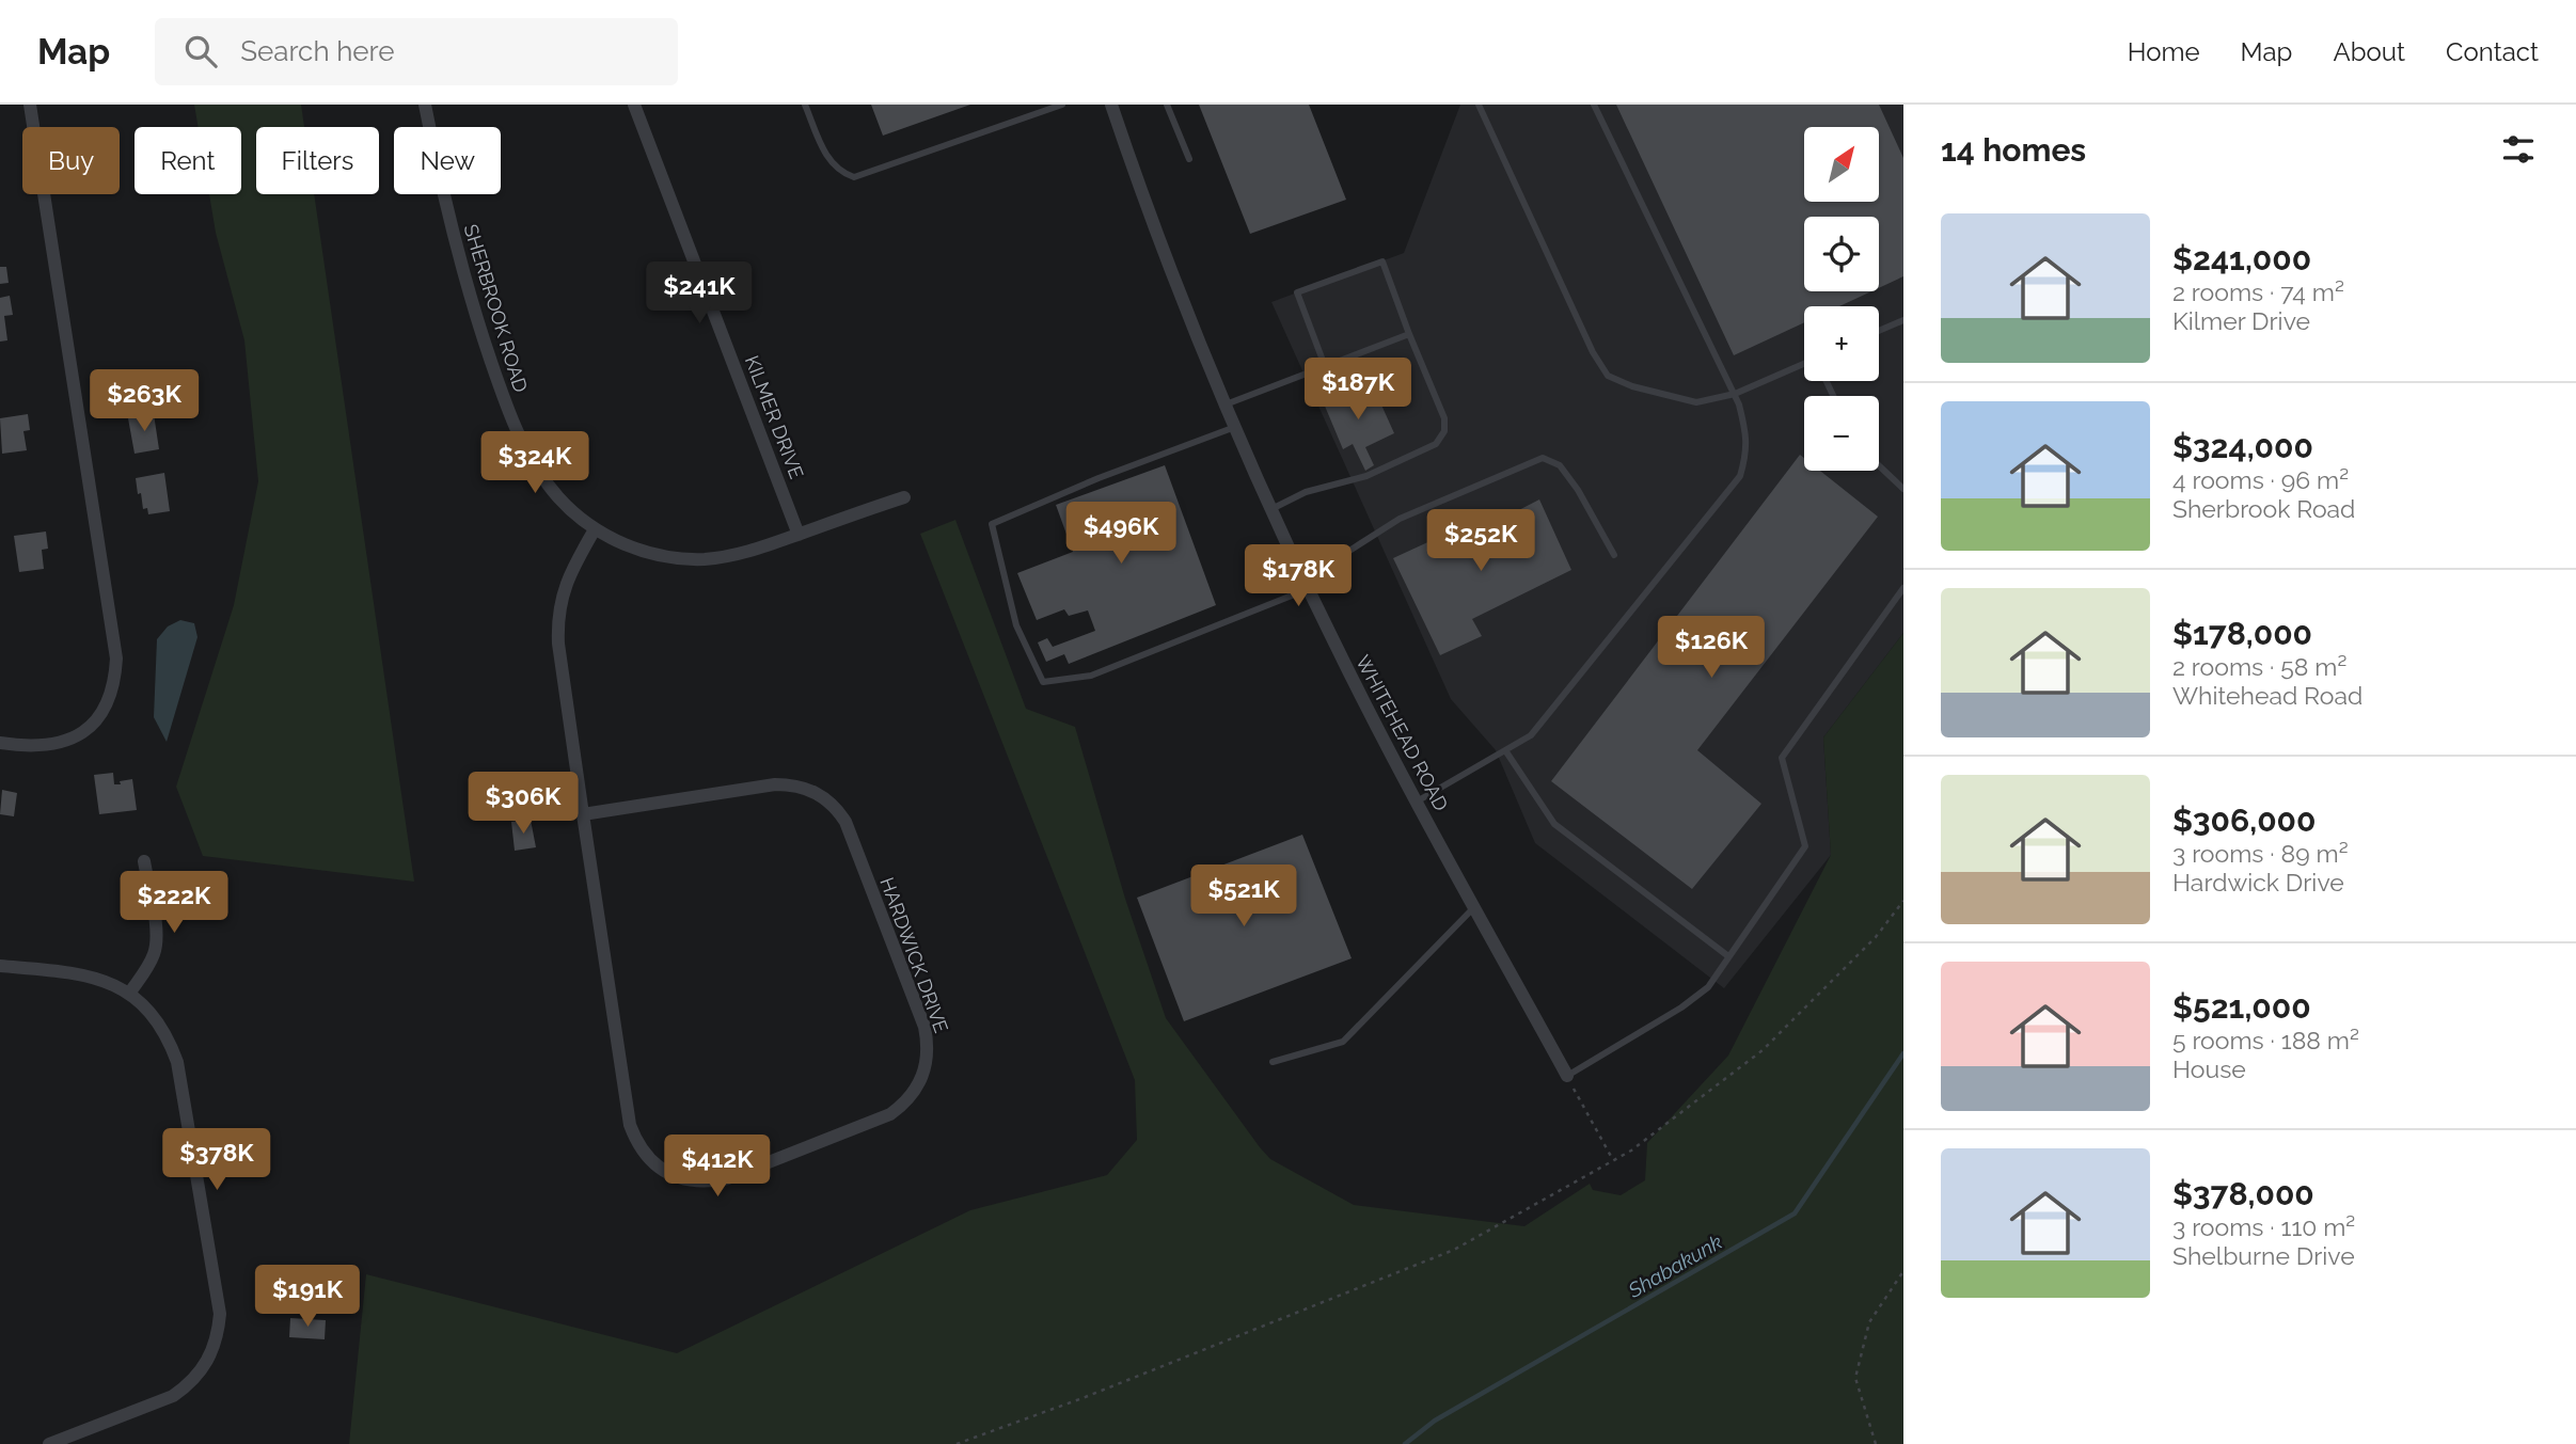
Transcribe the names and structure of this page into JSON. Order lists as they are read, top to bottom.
{
  "streets": {
    "street": [
      "SHERBROOK ROAD",
      "KILMER DRIVE",
      "WHITEHEAD ROAD",
      "HARDWICK DRIVE"
    ]
  },
  "crossings": [
    ["SHERBROOK ROAD", "KILMER DRIVE"],
    ["SHERBROOK ROAD", "HARDWICK DRIVE"]
  ],
  "water": ["Shabakunk"],
  "north": "top right",
  "page": {
    "header": "Map",
    "search": "Search here",
    "nav": [
      "Home",
      "Map",
      "About",
      "Contact"
    ],
    "heading": "14 homes",
    "map_buttons": ["+", "−"],
    "chip": [
      "Buy",
      "Rent",
      "Filters",
      "New"
    ],
    "list": [
      {
        "name": "$241,000",
        "note": "2 rooms · 74 m² · Kilmer Drive"
      },
      {
        "name": "$324,000",
        "note": "4 rooms · 96 m² · Sherbrook Road"
      },
      {
        "name": "$178,000",
        "note": "2 rooms · 58 m² · Whitehead Road"
      },
      {
        "name": "$306,000",
        "note": "3 rooms · 89 m² · Hardwick Drive"
      },
      {
        "name": "$521,000",
        "note": "5 rooms · 188 m² · House"
      },
      {
        "name": "$378,000",
        "note": "3 rooms · 110 m² · Shelburne Drive"
      }
    ],
    "price": [
      "$241K",
      "$187K",
      "$263K",
      "$324K",
      "$496K",
      "$252K",
      "$178K",
      "$126K",
      "$306K",
      "$521K",
      "$222K",
      "$378K",
      "$412K",
      "$191K"
    ]
  }
}
